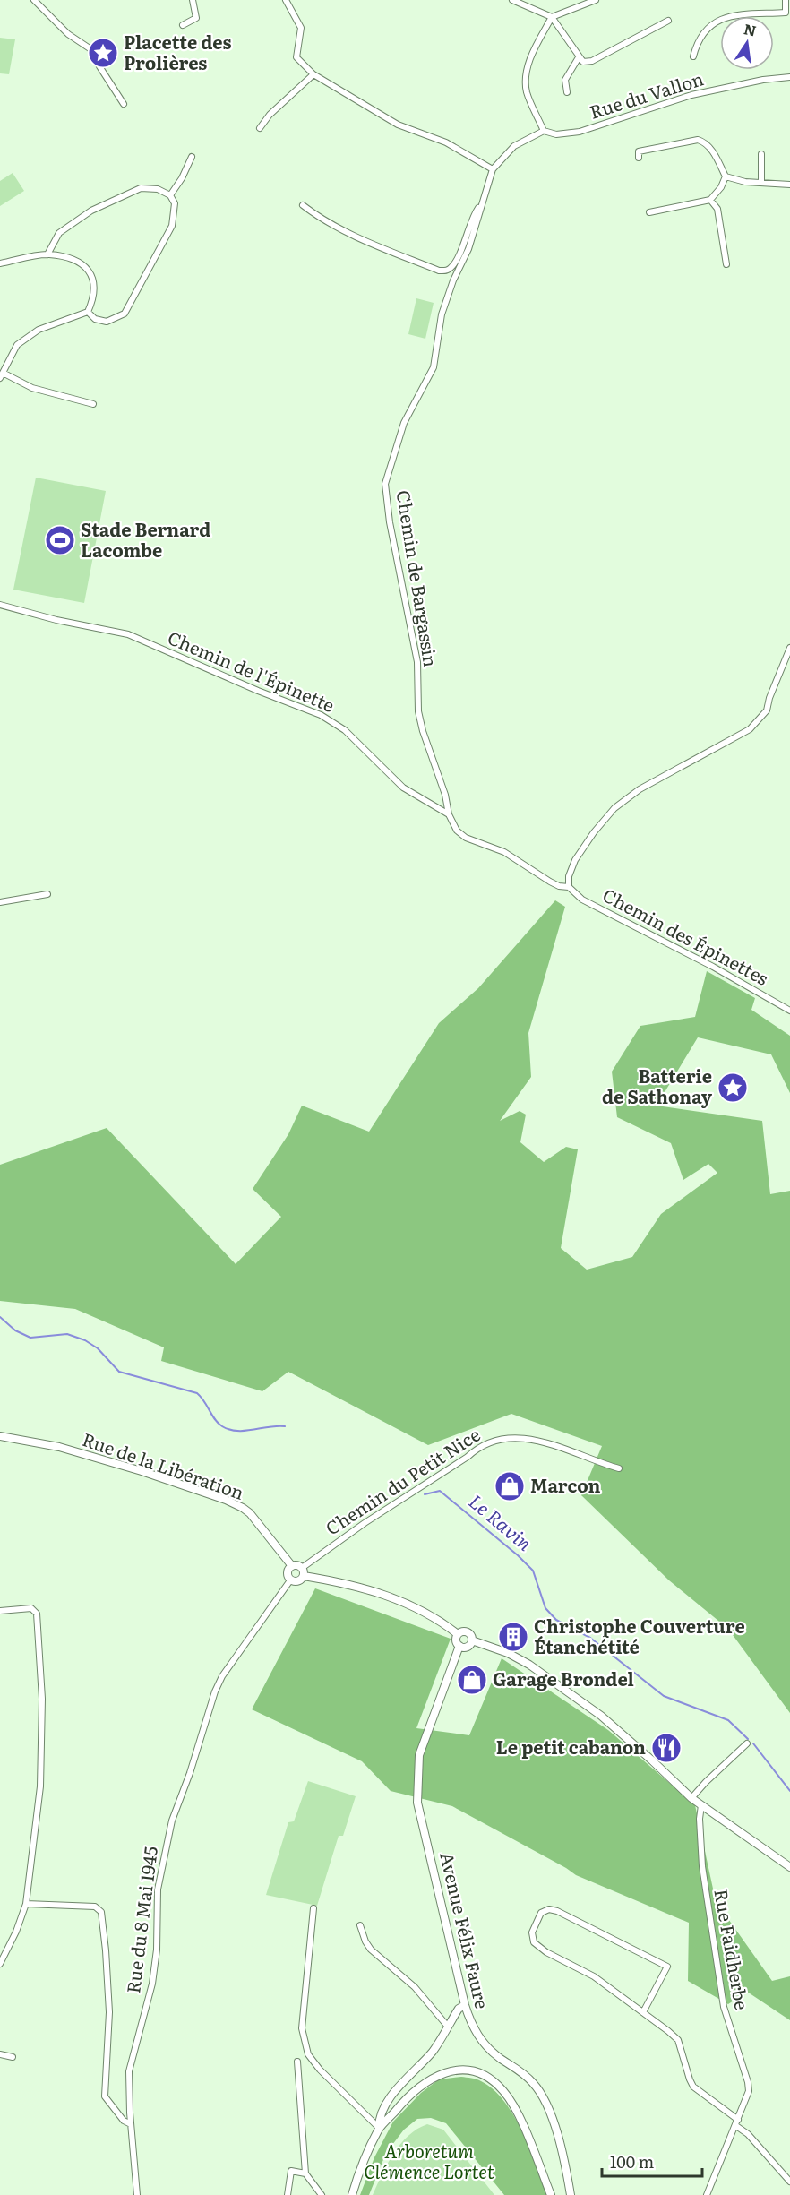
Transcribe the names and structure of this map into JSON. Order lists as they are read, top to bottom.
{
  "streets": {
    "street": [
      "Rue du Vallon",
      "Chemin de Bargassin",
      "Chemin de l'Épinette",
      "Chemin des Épinettes",
      "Rue de la Libération",
      "Chemin du Petit Nice",
      "Rue du 8 Mai 1945",
      "Avenue Félix Faure",
      "Rue Faidherbe"
    ]
  },
  "crossings": [
    ["Rue du Vallon", "Chemin de Bargassin"],
    ["Chemin de Bargassin", "Chemin de l'Épinette"],
    ["Chemin de l'Épinette", "Chemin des Épinettes"],
    ["Rue de la Libération", "Chemin du Petit Nice"],
    ["Rue de la Libération", "Rue du 8 Mai 1945"],
    ["Chemin du Petit Nice", "Rue du 8 Mai 1945"]
  ],
  "water": ["Le Ravin"],
  "parks": ["Arboretum Clémence Lortet"],
  "places": {
    "place": ["Placette des Prolières", "Batterie de Sathonay"],
    "sports": ["Stade Bernard Lacombe"],
    "shop": ["Marcon", "Garage Brondel"],
    "building": ["Christophe Couverture Étanchétité"],
    "restaurant": ["Le petit cabanon"]
  },
  "scale_bar": "100 m",
  "north": "top"
}
